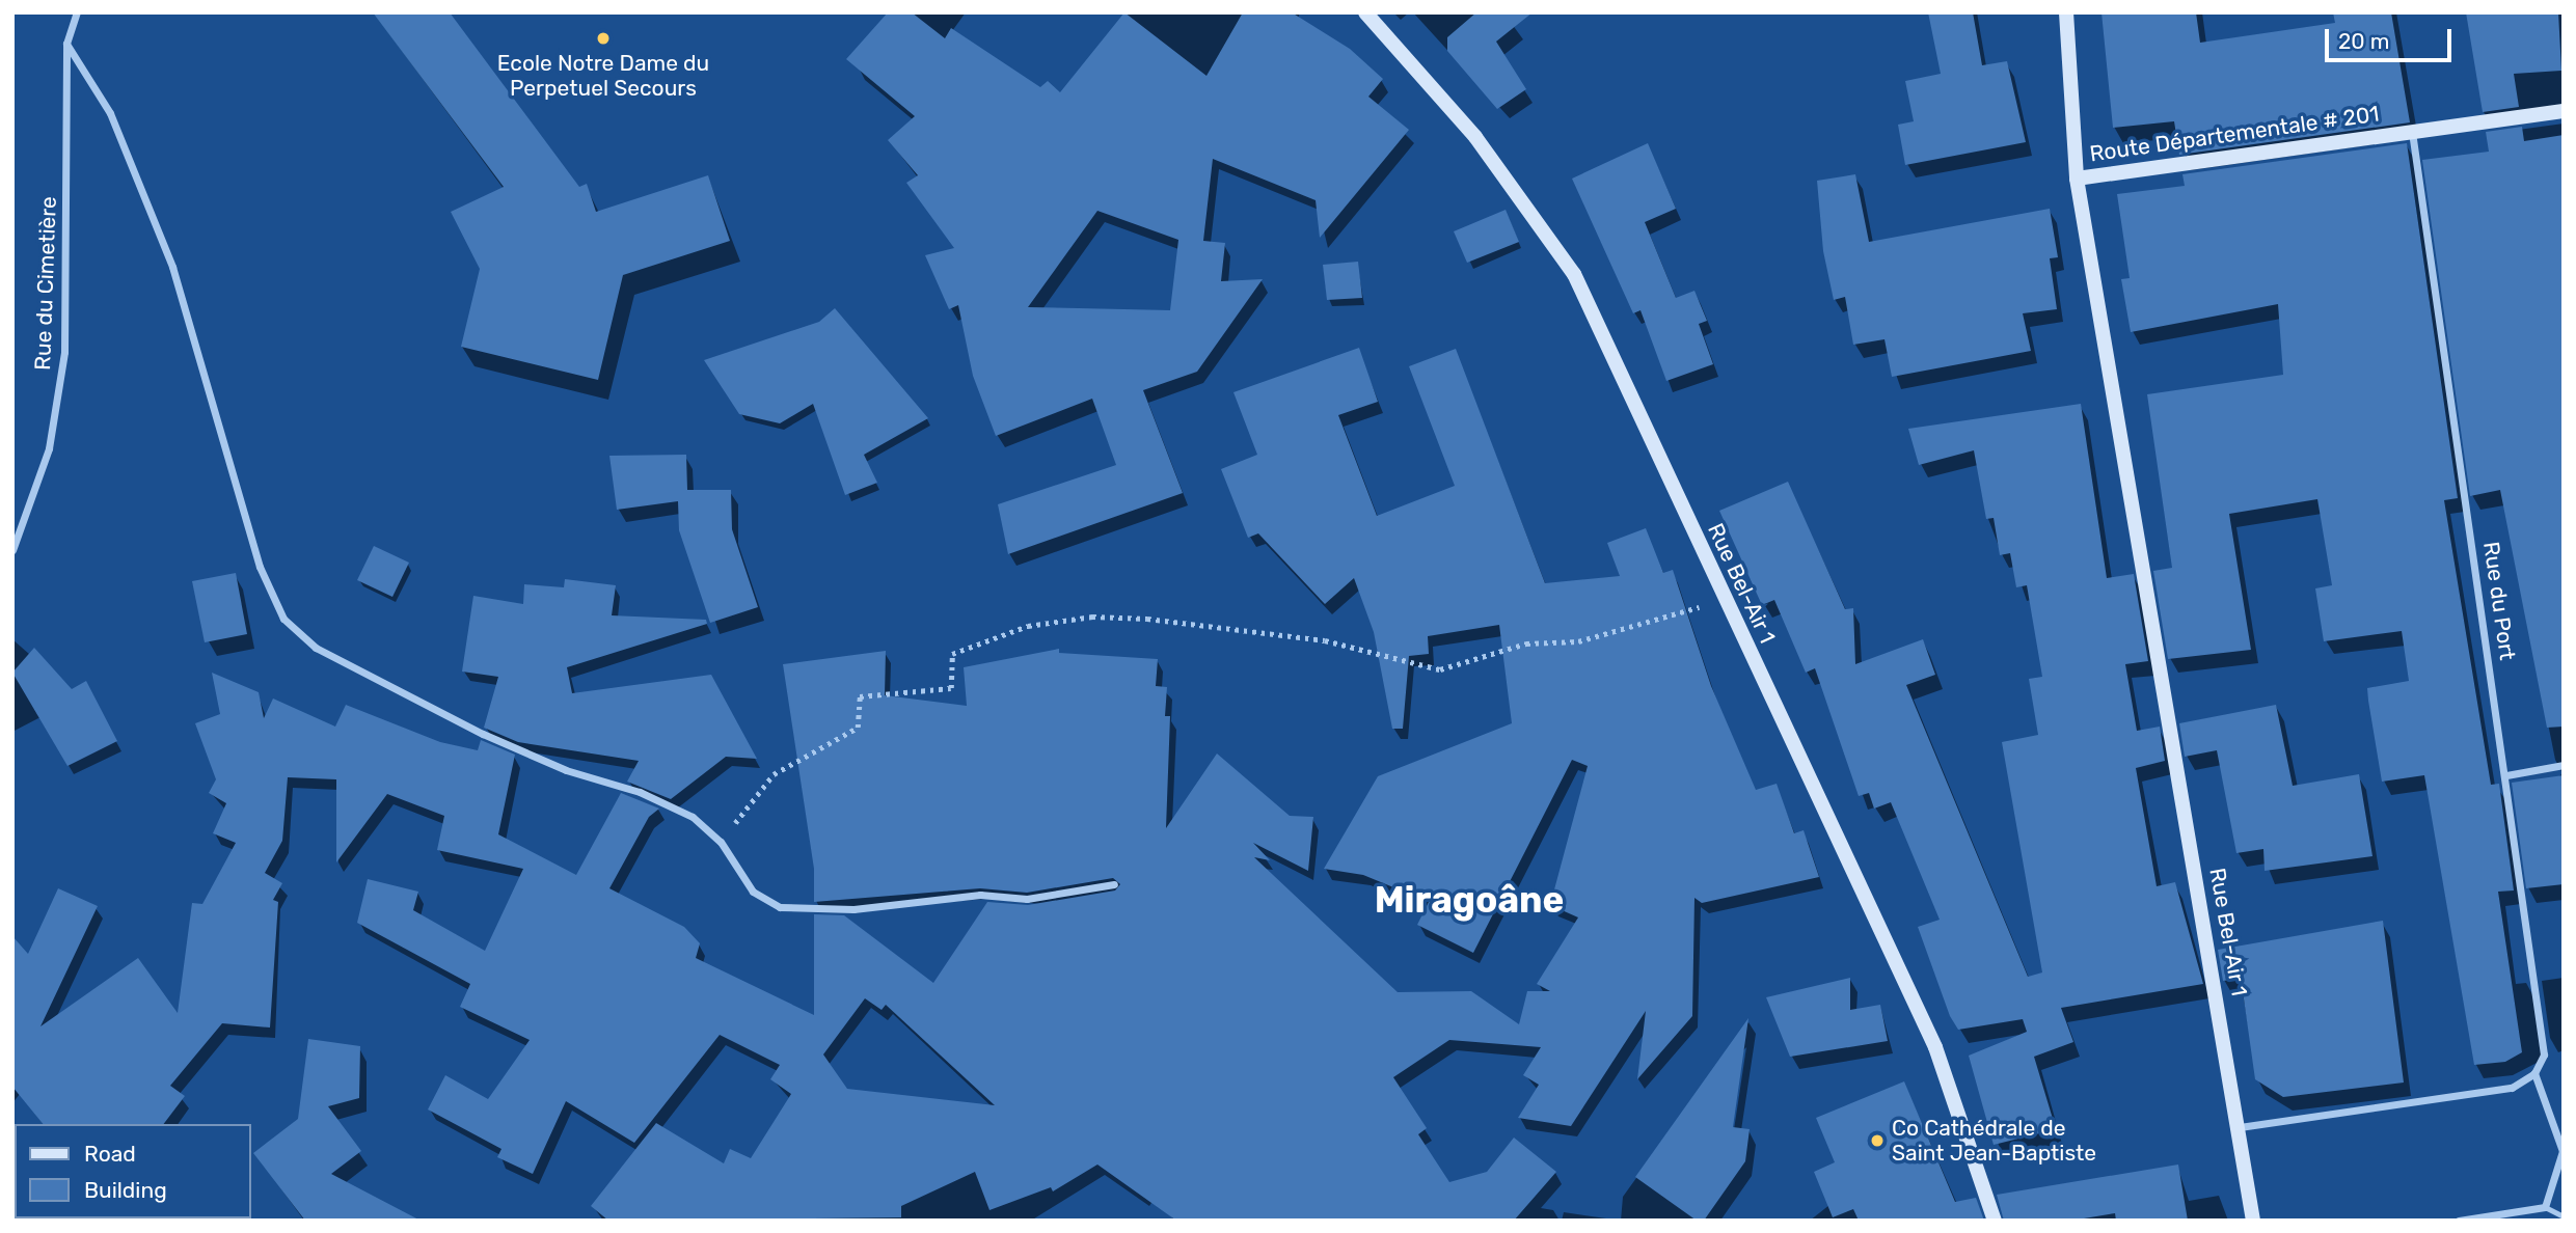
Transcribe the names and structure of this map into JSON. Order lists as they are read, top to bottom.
{
  "streets": {
    "street": [
      "Route Départementale # 201",
      "Rue du Cimetière",
      "Rue Bel-Air 1",
      "Rue du Port"
    ]
  },
  "crossings": [
    ["Route Départementale # 201", "Rue Bel-Air 1"],
    ["Route Départementale # 201", "Rue du Port"]
  ],
  "districts": ["Miragoâne"],
  "places": ["Ecole Notre Dame du Perpetuel Secours", "Co Cathédrale de Saint Jean-Baptiste"],
  "legend": ["Road", "Building"],
  "scale_bar": "20 m"
}
